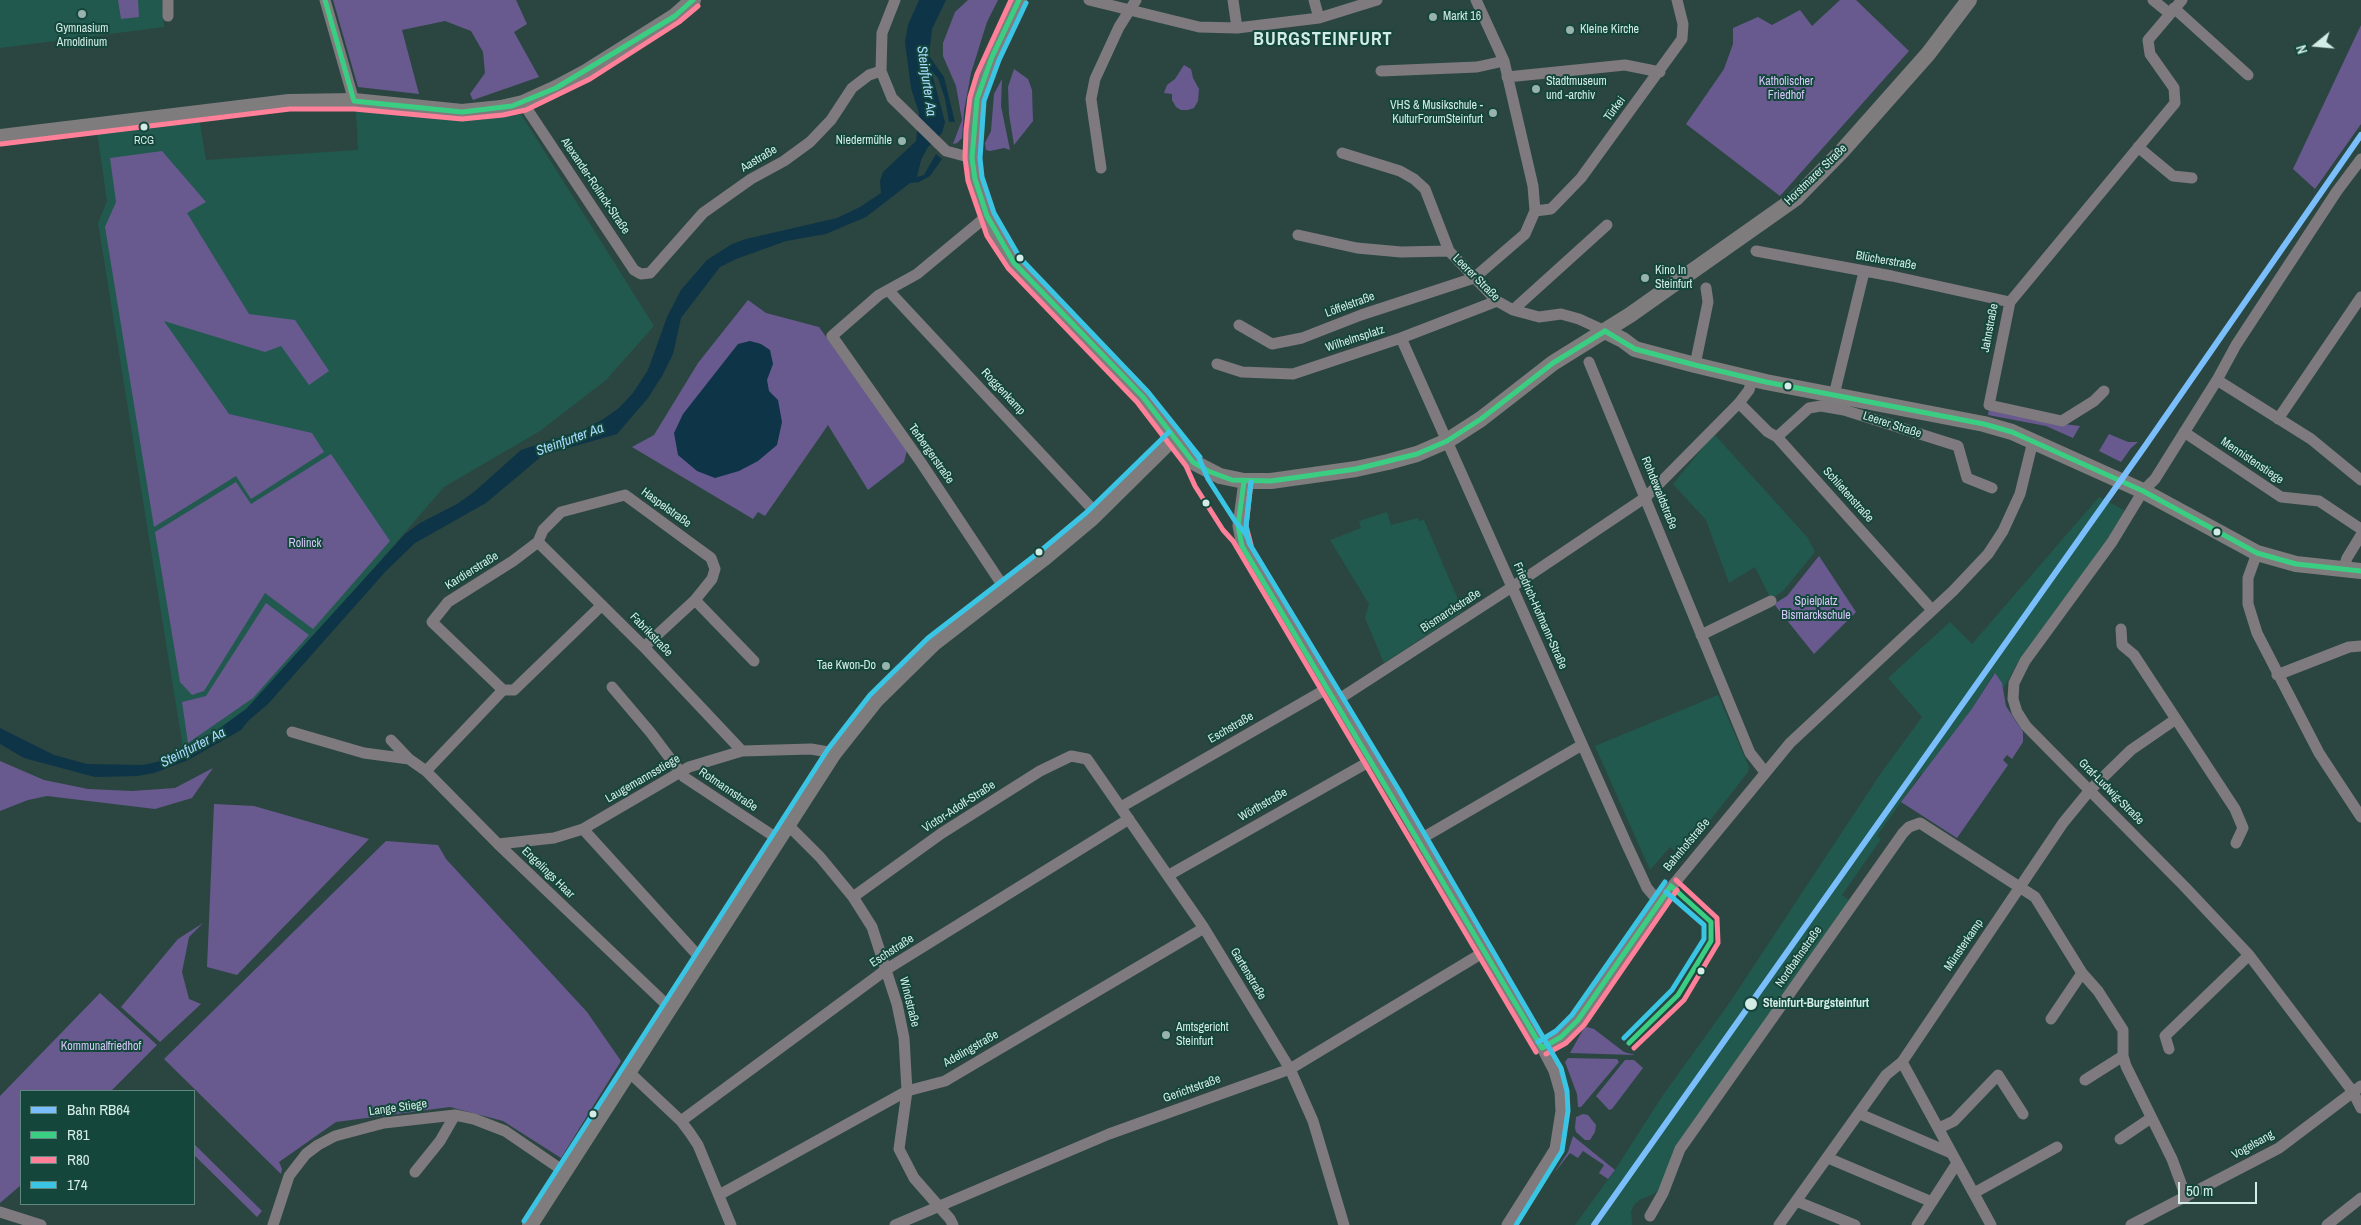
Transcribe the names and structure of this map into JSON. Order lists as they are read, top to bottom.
{
  "streets": {
    "main road": ["Horstmarer Straße", "Leerer Straße"],
    "street": [
      "Türkei",
      "Aastraße",
      "Alexander-Rolinck-Straße",
      "Blücherstraße",
      "Löffelstraße",
      "Jahnstraße",
      "Wilhelmsplatz",
      "Roggenkamp",
      "Terbergerstraße",
      "Mennistenstiege",
      "Rohdewaldstraße",
      "Schlietenstraße",
      "Haspelstraße",
      "Kardierstraße",
      "Bismarckstraße",
      "Friedrich-Hofmann-Straße",
      "Fabrikstraße",
      "Eschstraße",
      "Laugemannsstiege",
      "Rotmannstraße",
      "Graf-Ludwig-Straße",
      "Wörthstraße",
      "Victor-Adolf-Straße",
      "Bahnhofstraße",
      "Engelings Haar",
      "Münsterkamp",
      "Nordbahnstraße",
      "Gartenstraße",
      "Windstraße",
      "Adelingstraße",
      "Gerichtstraße",
      "Lange Stiege",
      "Vogelsang"
    ]
  },
  "crossings": [
    ["Aastraße", "Alexander-Rolinck-Straße"],
    ["Horstmarer Straße", "Leerer Straße"],
    ["Horstmarer Straße", "Friedrich-Hofmann-Straße"],
    ["Blücherstraße", "Jahnstraße"],
    ["Leerer Straße", "Löffelstraße"],
    ["Leerer Straße", "Wilhelmsplatz"],
    ["Leerer Straße", "Schlietenstraße"],
    ["Leerer Straße", "Bismarckstraße"],
    ["Leerer Straße", "Graf-Ludwig-Straße"],
    ["Leerer Straße", "Bahnhofstraße"],
    ["Wilhelmsplatz", "Friedrich-Hofmann-Straße"],
    ["Roggenkamp", "Terbergerstraße"],
    ["Mennistenstiege", "Graf-Ludwig-Straße"],
    ["Rohdewaldstraße", "Bismarckstraße"],
    ["Rohdewaldstraße", "Bahnhofstraße"],
    ["Schlietenstraße", "Bismarckstraße"],
    ["Schlietenstraße", "Bahnhofstraße"],
    ["Haspelstraße", "Kardierstraße"],
    ["Haspelstraße", "Fabrikstraße"],
    ["Kardierstraße", "Fabrikstraße"],
    ["Bismarckstraße", "Friedrich-Hofmann-Straße"],
    ["Friedrich-Hofmann-Straße", "Bahnhofstraße"],
    ["Fabrikstraße", "Laugemannsstiege"],
    ["Eschstraße", "Gartenstraße"],
    ["Eschstraße", "Windstraße"],
    ["Laugemannsstiege", "Rotmannstraße"],
    ["Laugemannsstiege", "Engelings Haar"],
    ["Graf-Ludwig-Straße", "Münsterkamp"],
    ["Graf-Ludwig-Straße", "Vogelsang"],
    ["Wörthstraße", "Gartenstraße"],
    ["Victor-Adolf-Straße", "Gartenstraße"],
    ["Victor-Adolf-Straße", "Windstraße"],
    ["Münsterkamp", "Nordbahnstraße"],
    ["Gartenstraße", "Adelingstraße"],
    ["Gartenstraße", "Gerichtstraße"],
    ["Windstraße", "Adelingstraße"],
    ["Windstraße", "Gerichtstraße"]
  ],
  "districts": ["BURGSTEINFURT"],
  "water": ["Steinfurter Aa"],
  "parks": [
    "Katholischer Friedhof",
    "Rolinck",
    "Spielplatz Bismarckschule",
    "Kommunalfriedhof"
  ],
  "places": [
    "Gymnasium Arnoldinum",
    "Markt 16",
    "Kleine Kirche",
    "Stadtmuseum und -archiv",
    "VHS & Musikschule - KulturForumSteinfurt",
    "RCG",
    "Niedermühle",
    "Kino In Steinfurt",
    "Tae Kwon-Do",
    "Steinfurt-Burgsteinfurt",
    "Amtsgericht Steinfurt"
  ],
  "lines": [
    "transit line R81",
    "transit line R80",
    "transit line 174",
    "rail line RB64"
  ],
  "legend": [
    "Bahn RB64",
    "R81",
    "R80",
    "174"
  ],
  "scale_bar": "50 m",
  "north": "left"
}
